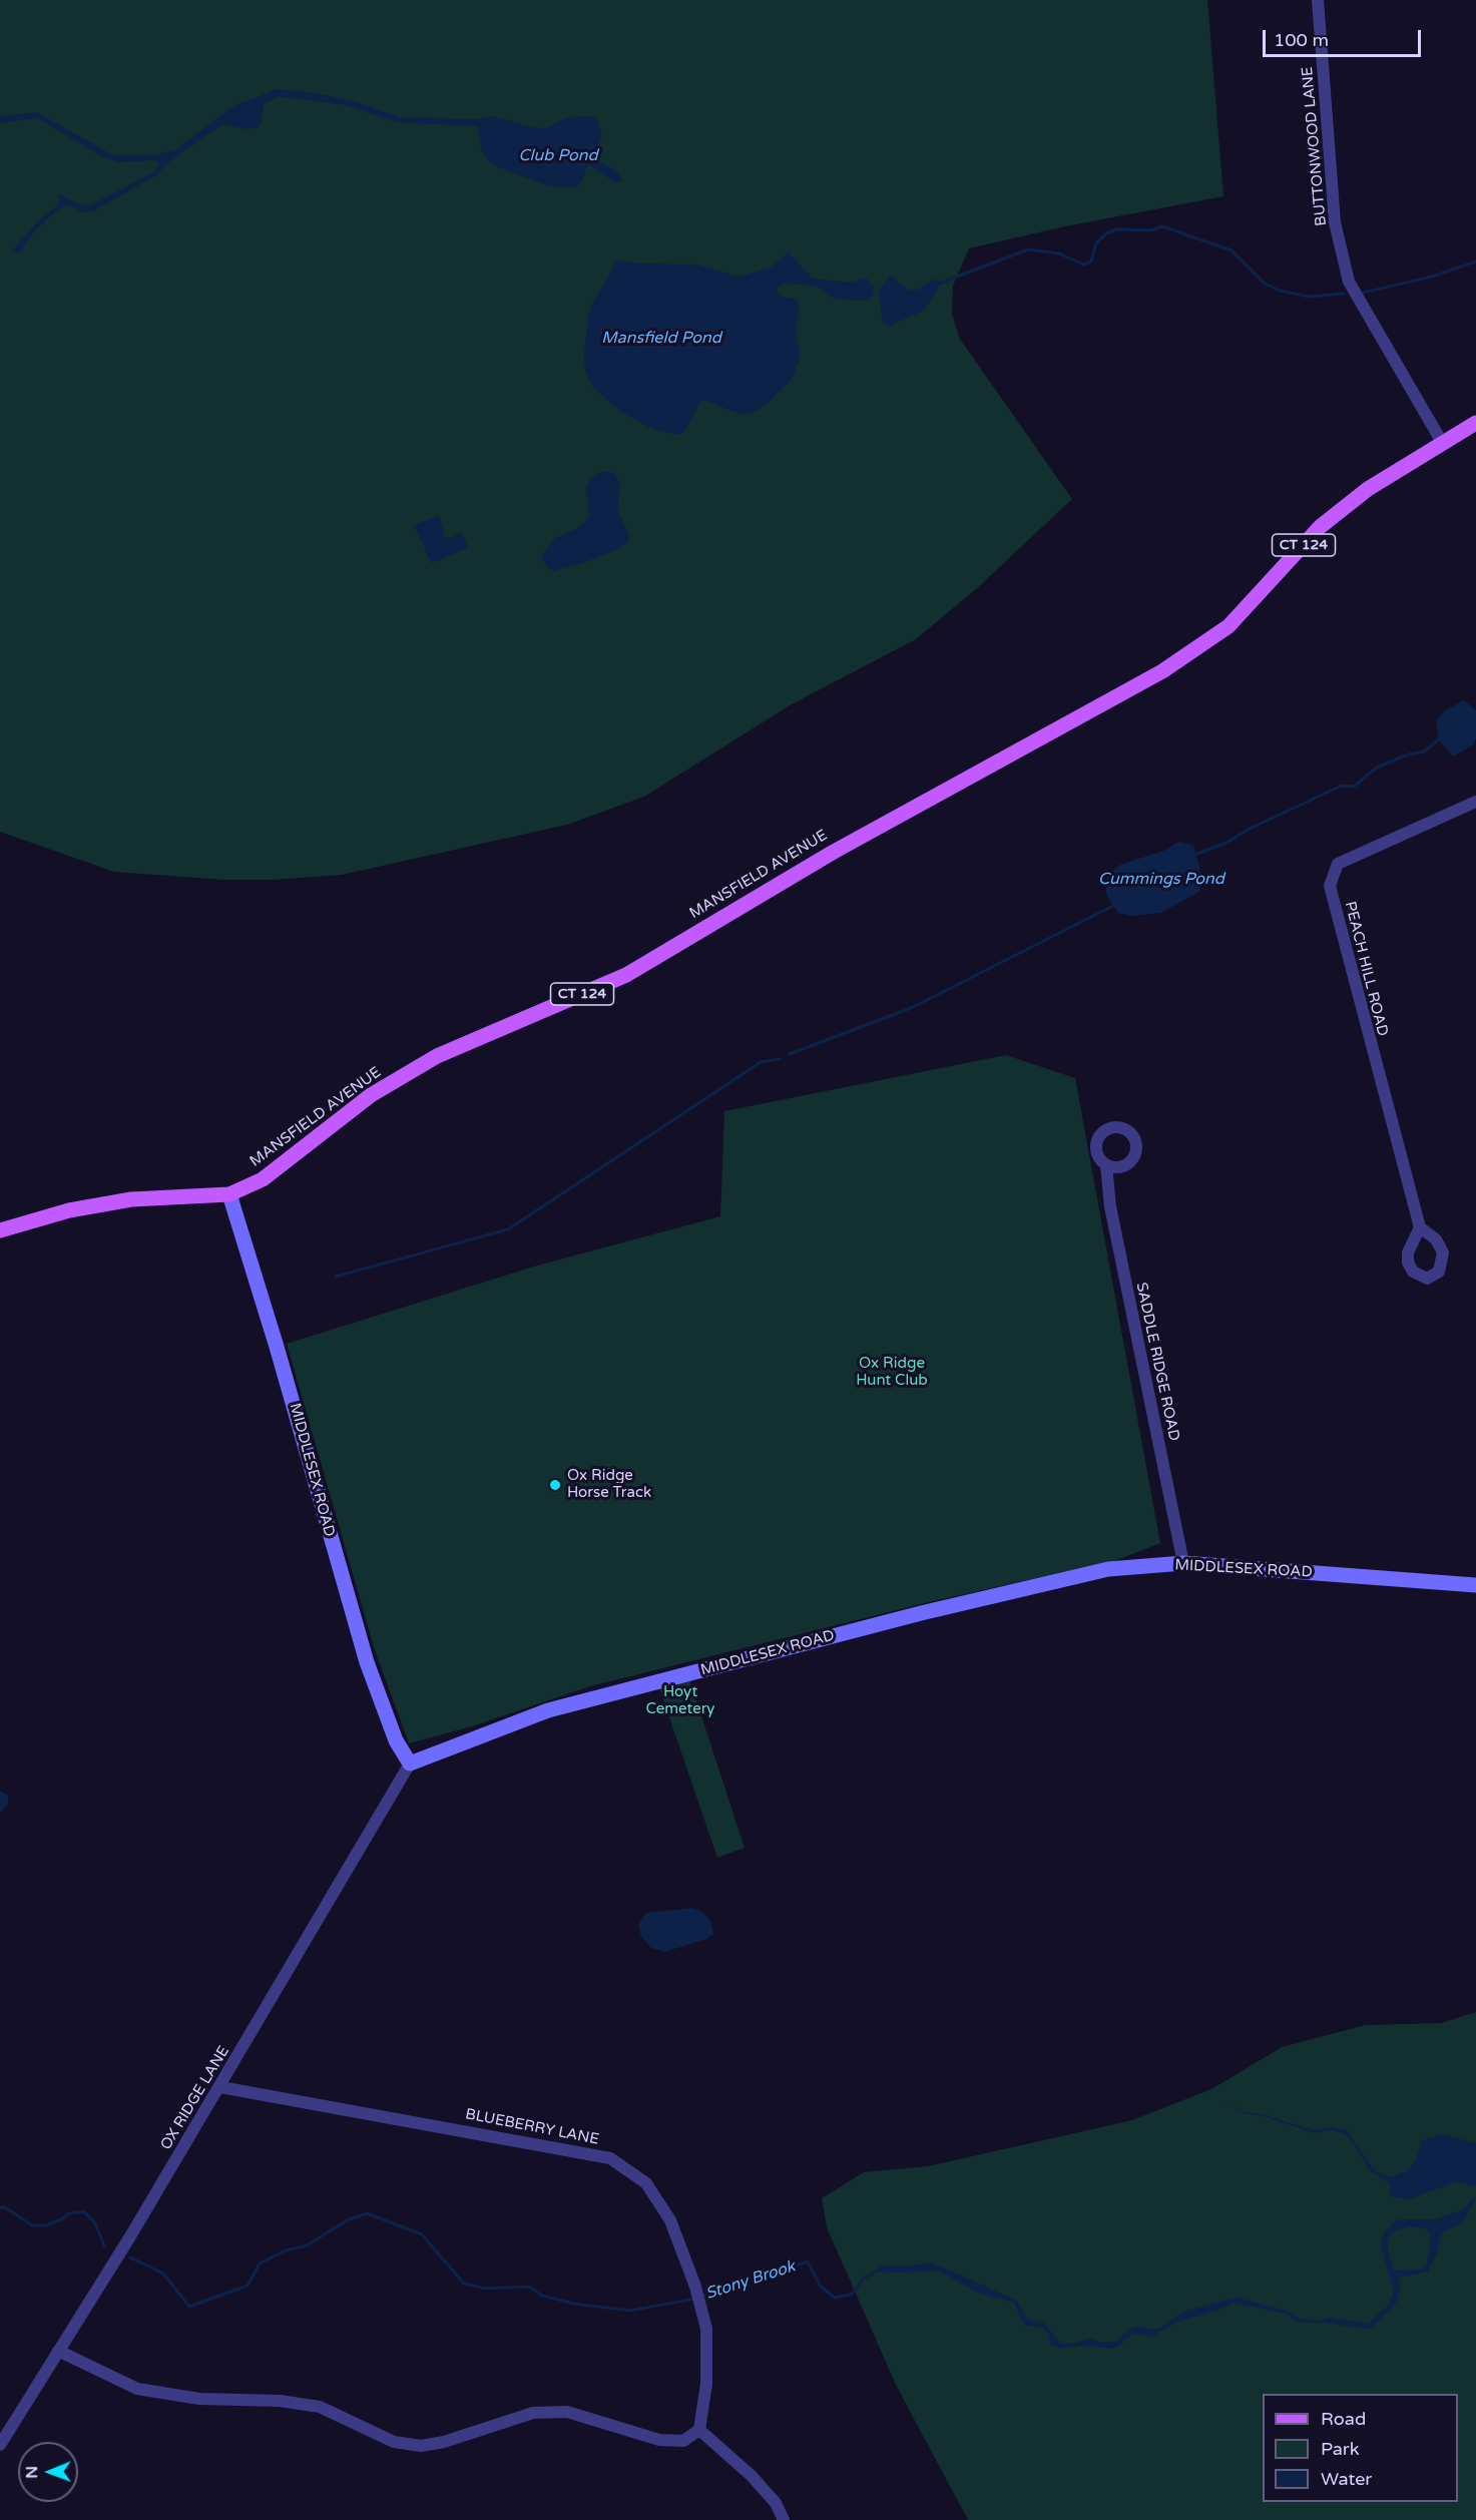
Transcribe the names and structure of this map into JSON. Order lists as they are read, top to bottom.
{
  "streets": {
    "main road": ["CT 124", "MANSFIELD AVENUE", "MIDDLESEX ROAD"],
    "street": [
      "BUTTONWOOD LANE",
      "PEACH HILL ROAD",
      "SADDLE RIDGE ROAD",
      "OX RIDGE LANE",
      "BLUEBERRY LANE"
    ]
  },
  "crossings": [
    ["BUTTONWOOD LANE", "MANSFIELD AVENUE"],
    ["MANSFIELD AVENUE", "MIDDLESEX ROAD"],
    ["SADDLE RIDGE ROAD", "MIDDLESEX ROAD"],
    ["MIDDLESEX ROAD", "OX RIDGE LANE"],
    ["OX RIDGE LANE", "BLUEBERRY LANE"]
  ],
  "water": [
    "Club Pond",
    "Mansfield Pond",
    "Cummings Pond",
    "Stony Brook"
  ],
  "parks": ["Ox Ridge Hunt Club", "Hoyt Cemetery"],
  "places": ["Ox Ridge Horse Track"],
  "legend": ["Road", "Park", "Water"],
  "scale_bar": "100 m",
  "north": "left"
}
